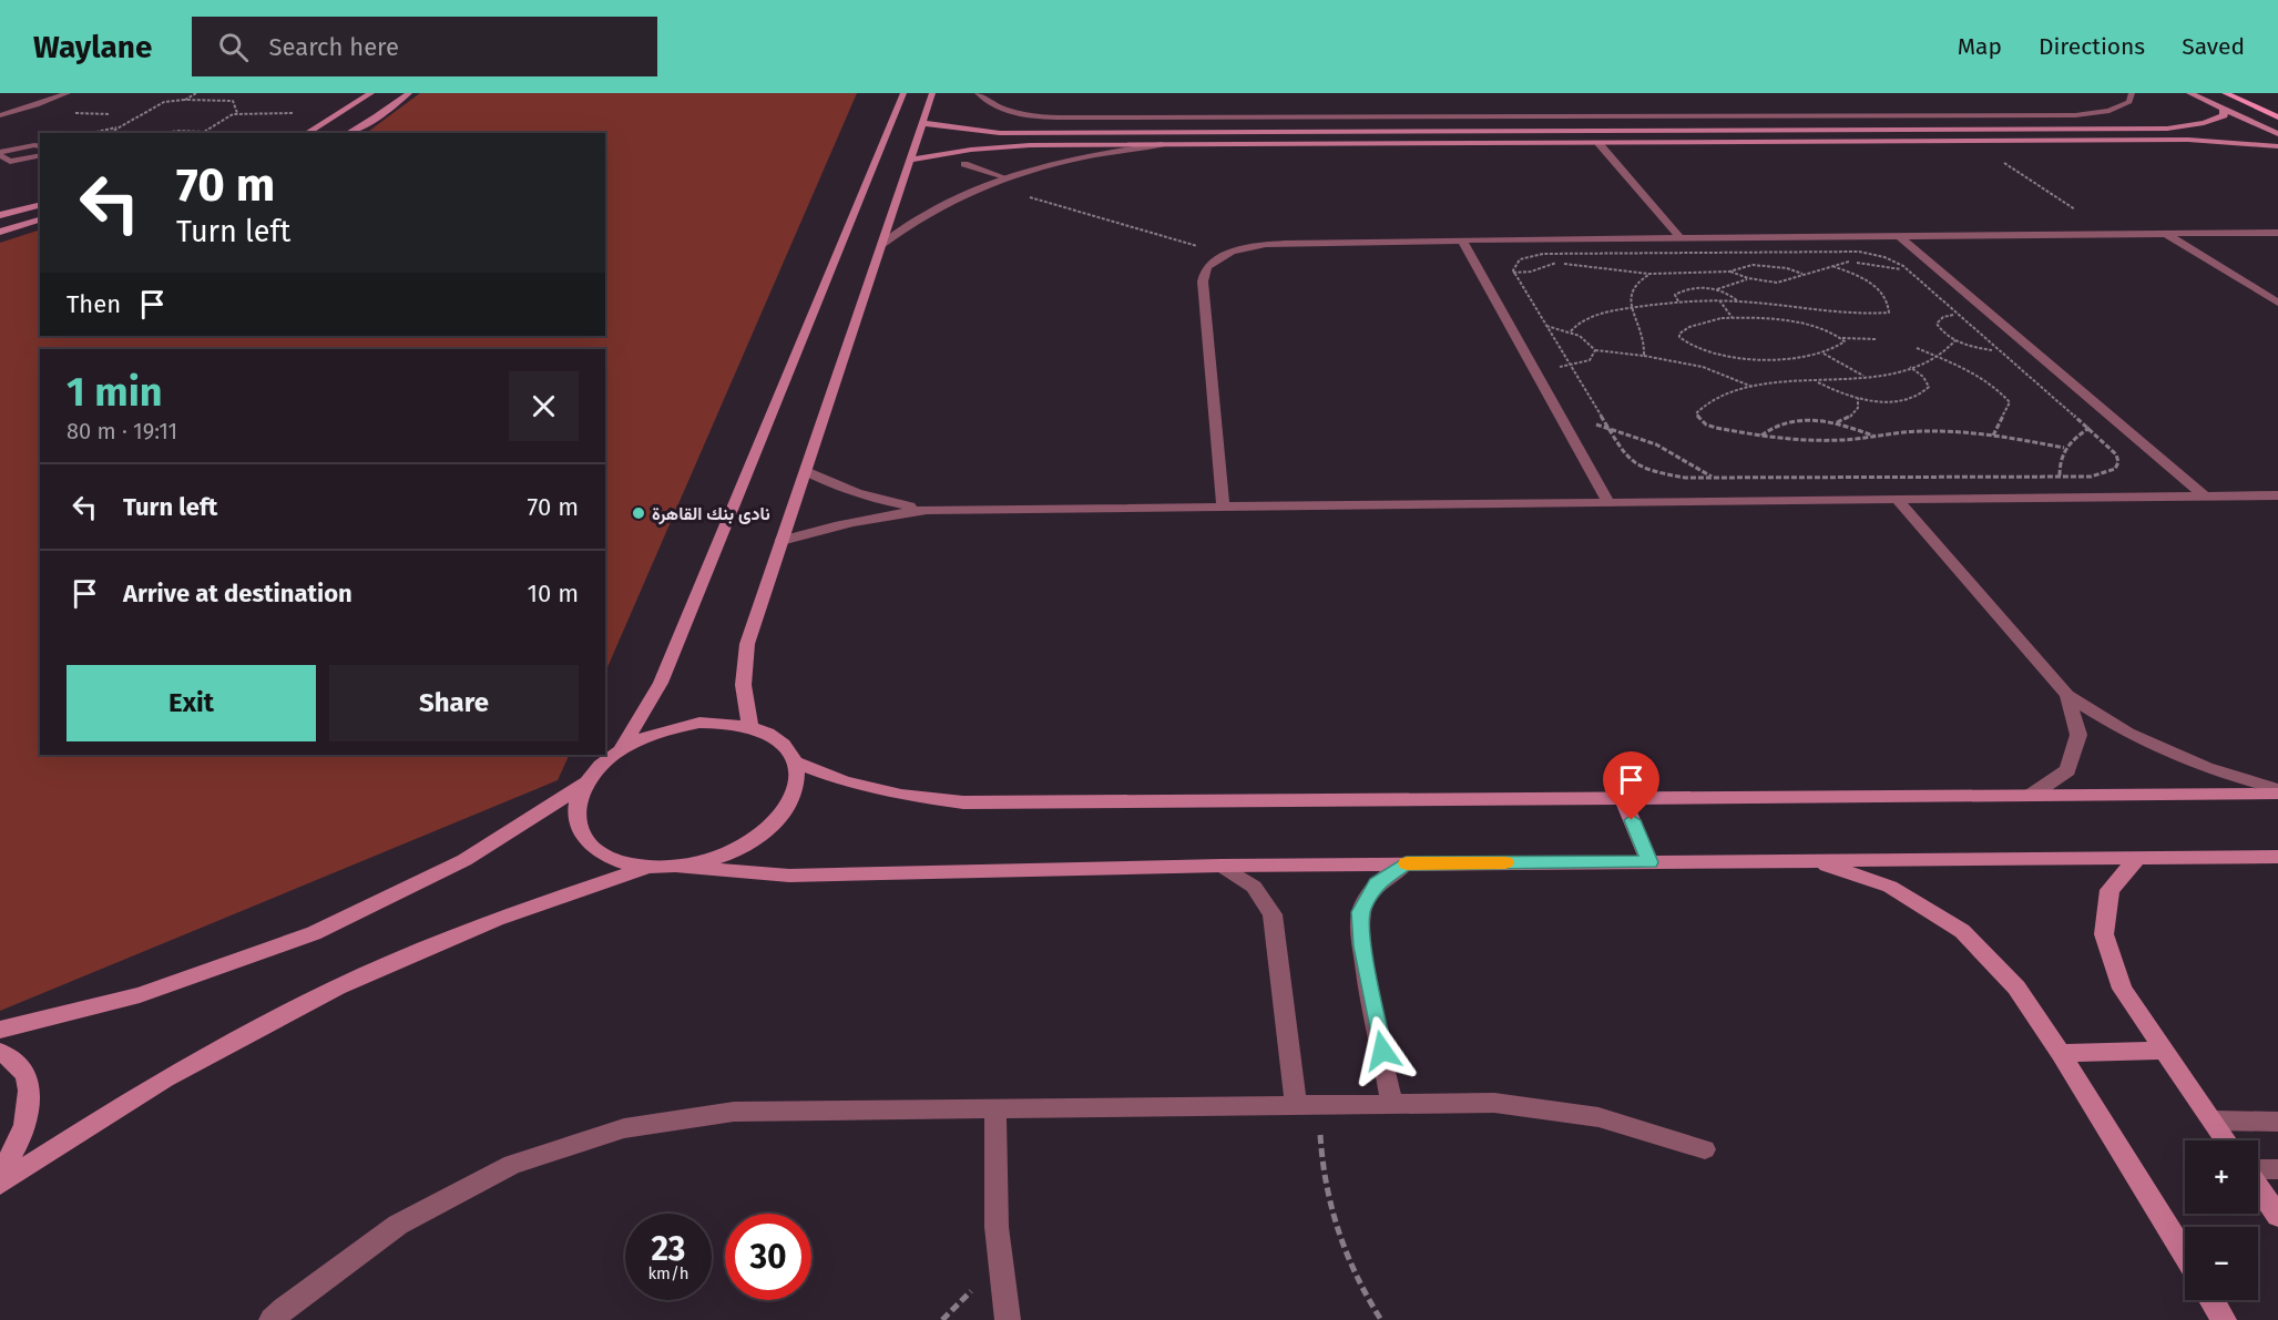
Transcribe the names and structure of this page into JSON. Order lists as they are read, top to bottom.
{
  "places": ["نادى بنك القاهرة"],
  "page": {
    "header": "Waylane",
    "search": "Search here",
    "nav": ["Map", "Directions", "Saved"],
    "turn": ["70 m", "Turn left"],
    "then": "Then",
    "heading": ["1 min", "80 m · 19:11"],
    "list": [
      {
        "name": "Turn left",
        "value": "70 m"
      },
      {
        "name": "Arrive at destination",
        "value": "10 m"
      }
    ],
    "buttons": ["Exit", "Share"],
    "map_buttons": ["+", "−"],
    "speed": "23 km/h",
    "limit": "30"
  }
}
